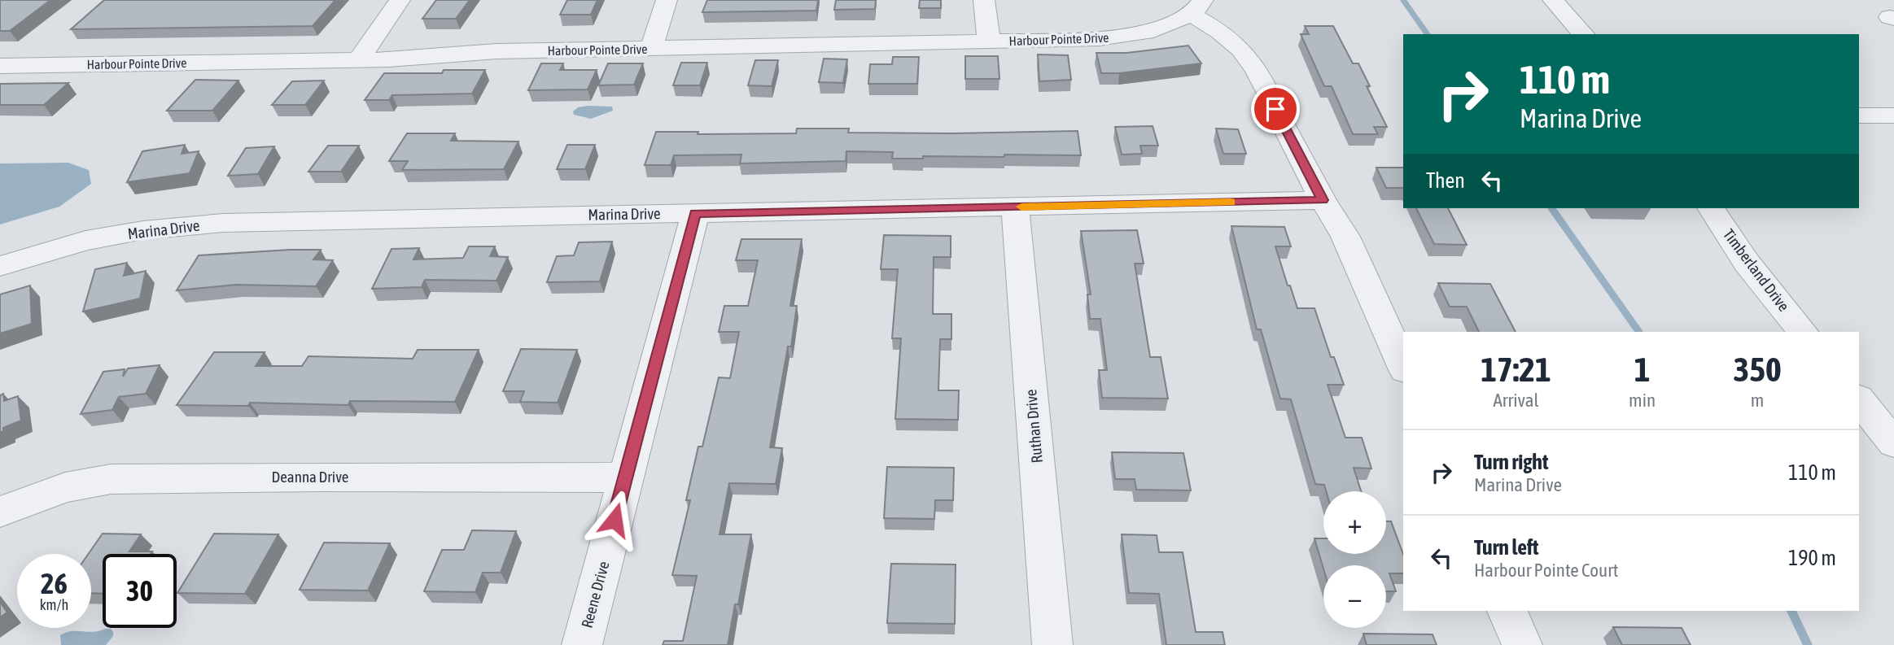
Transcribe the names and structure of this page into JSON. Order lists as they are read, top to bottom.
{
  "streets": {
    "street": [
      "Harbour Pointe Drive",
      "Marina Drive",
      "Timberland Drive",
      "Ruthan Drive",
      "Deanna Drive",
      "Reene Drive"
    ]
  },
  "crossings": [
    ["Marina Drive", "Ruthan Drive"],
    ["Marina Drive", "Reene Drive"],
    ["Deanna Drive", "Reene Drive"]
  ],
  "page": {
    "turn": ["110 m", "Marina Drive"],
    "then": "Then",
    "eta": [
      "17:21",
      "Arrival",
      "1",
      "min",
      "350",
      "m"
    ],
    "list": [
      {
        "name": "Turn right",
        "note": "Marina Drive",
        "value": "110 m"
      },
      {
        "name": "Turn left",
        "note": "Harbour Pointe Court",
        "value": "190 m"
      }
    ],
    "map_buttons": ["+", "−"],
    "speed": "26 km/h",
    "limit": "30"
  }
}
